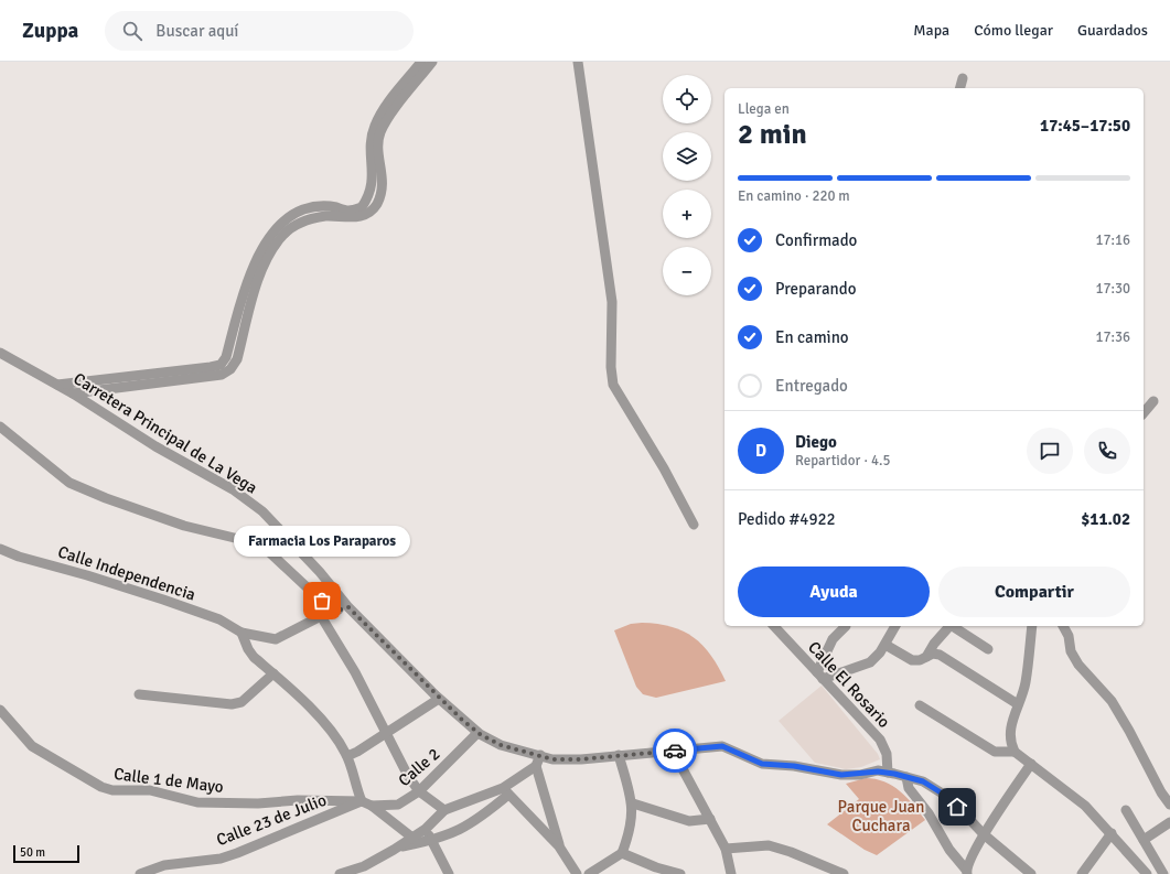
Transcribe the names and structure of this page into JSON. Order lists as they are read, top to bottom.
{
  "streets": {
    "street": [
      "Carretera Principal de La Vega",
      "Calle Independencia",
      "Calle El Rosario",
      "Calle 2",
      "Calle 1 de Mayo",
      "Calle 23 de Julio"
    ]
  },
  "crossings": [
    ["Carretera Principal de La Vega", "Calle Independencia"],
    ["Carretera Principal de La Vega", "Calle El Rosario"],
    ["Carretera Principal de La Vega", "Calle 2"],
    ["Calle 2", "Calle 1 de Mayo"],
    ["Calle 2", "Calle 23 de Julio"],
    ["Calle 1 de Mayo", "Calle 23 de Julio"]
  ],
  "parks": ["Parque Juan Cuchara"],
  "places": ["Farmacia Los Paraparos"],
  "scale_bar": "50 m",
  "page": {
    "header": "Zuppa",
    "search": "Buscar aquí",
    "nav": ["Mapa", "Cómo llegar", "Guardados"],
    "map_buttons": ["+", "−"],
    "heading": ["2 min", "Llega en", "17:45–17:50"],
    "panel": [
      "Diego",
      "Repartidor · 4.5",
      "Pedido #4922",
      "$11.02"
    ],
    "bar": "En camino · 220 m",
    "list": [
      ["Confirmado", "17:16"],
      ["Preparando", "17:30"],
      ["En camino", "17:36"],
      "Entregado"
    ],
    "round": "D",
    "bubble": "Farmacia Los Paraparos",
    "buttons": ["Ayuda", "Compartir"],
    "scale": "50 m"
  }
}
